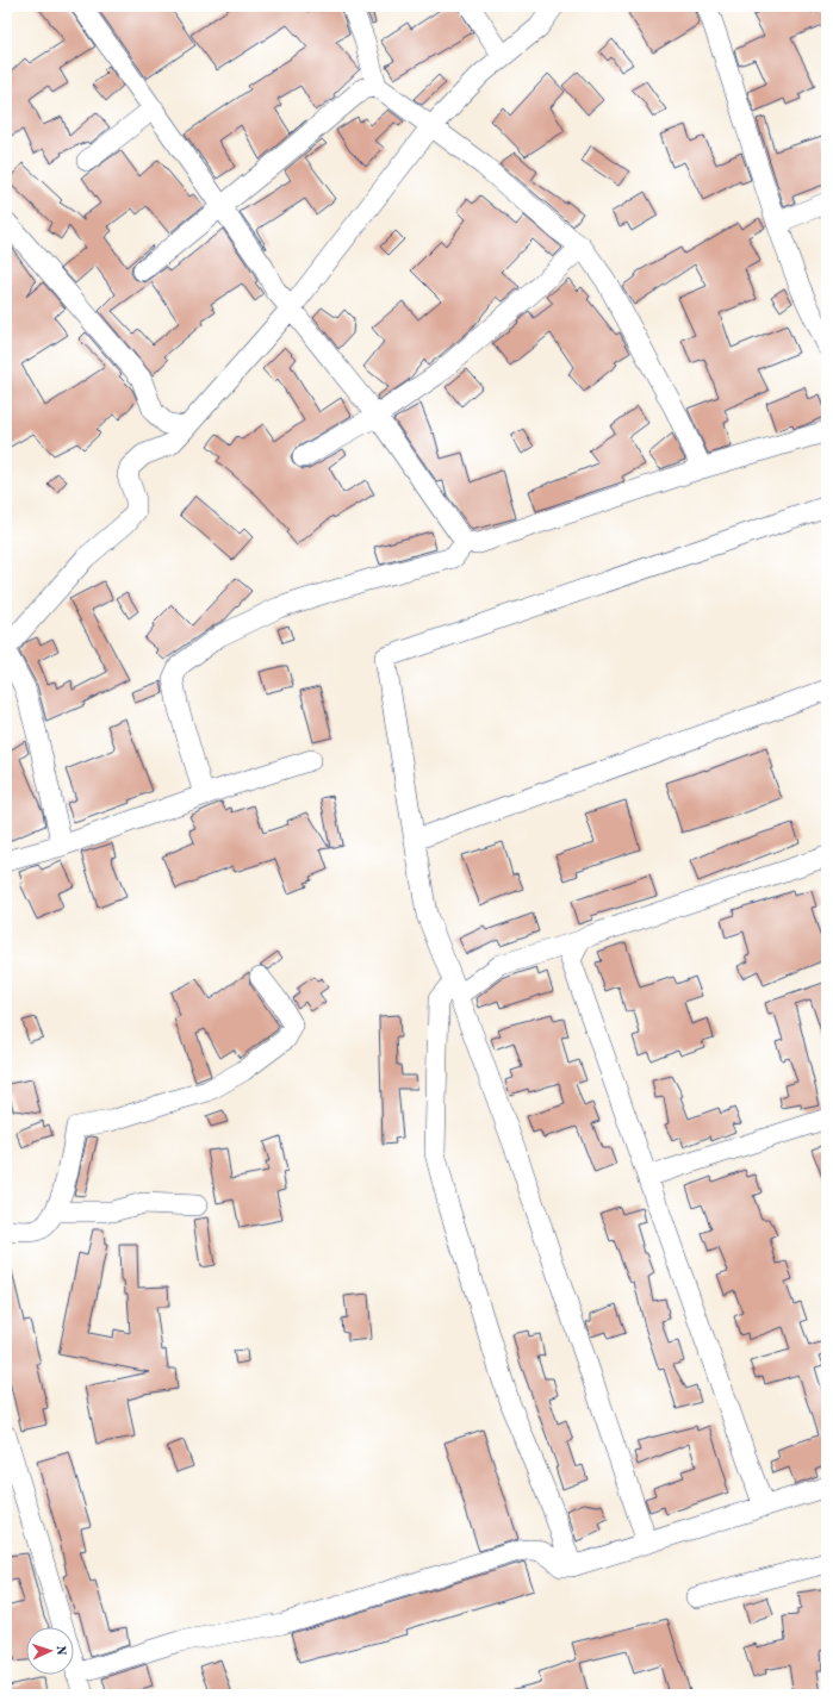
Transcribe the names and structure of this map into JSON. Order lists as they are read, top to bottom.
{
  "north": "right"
}
